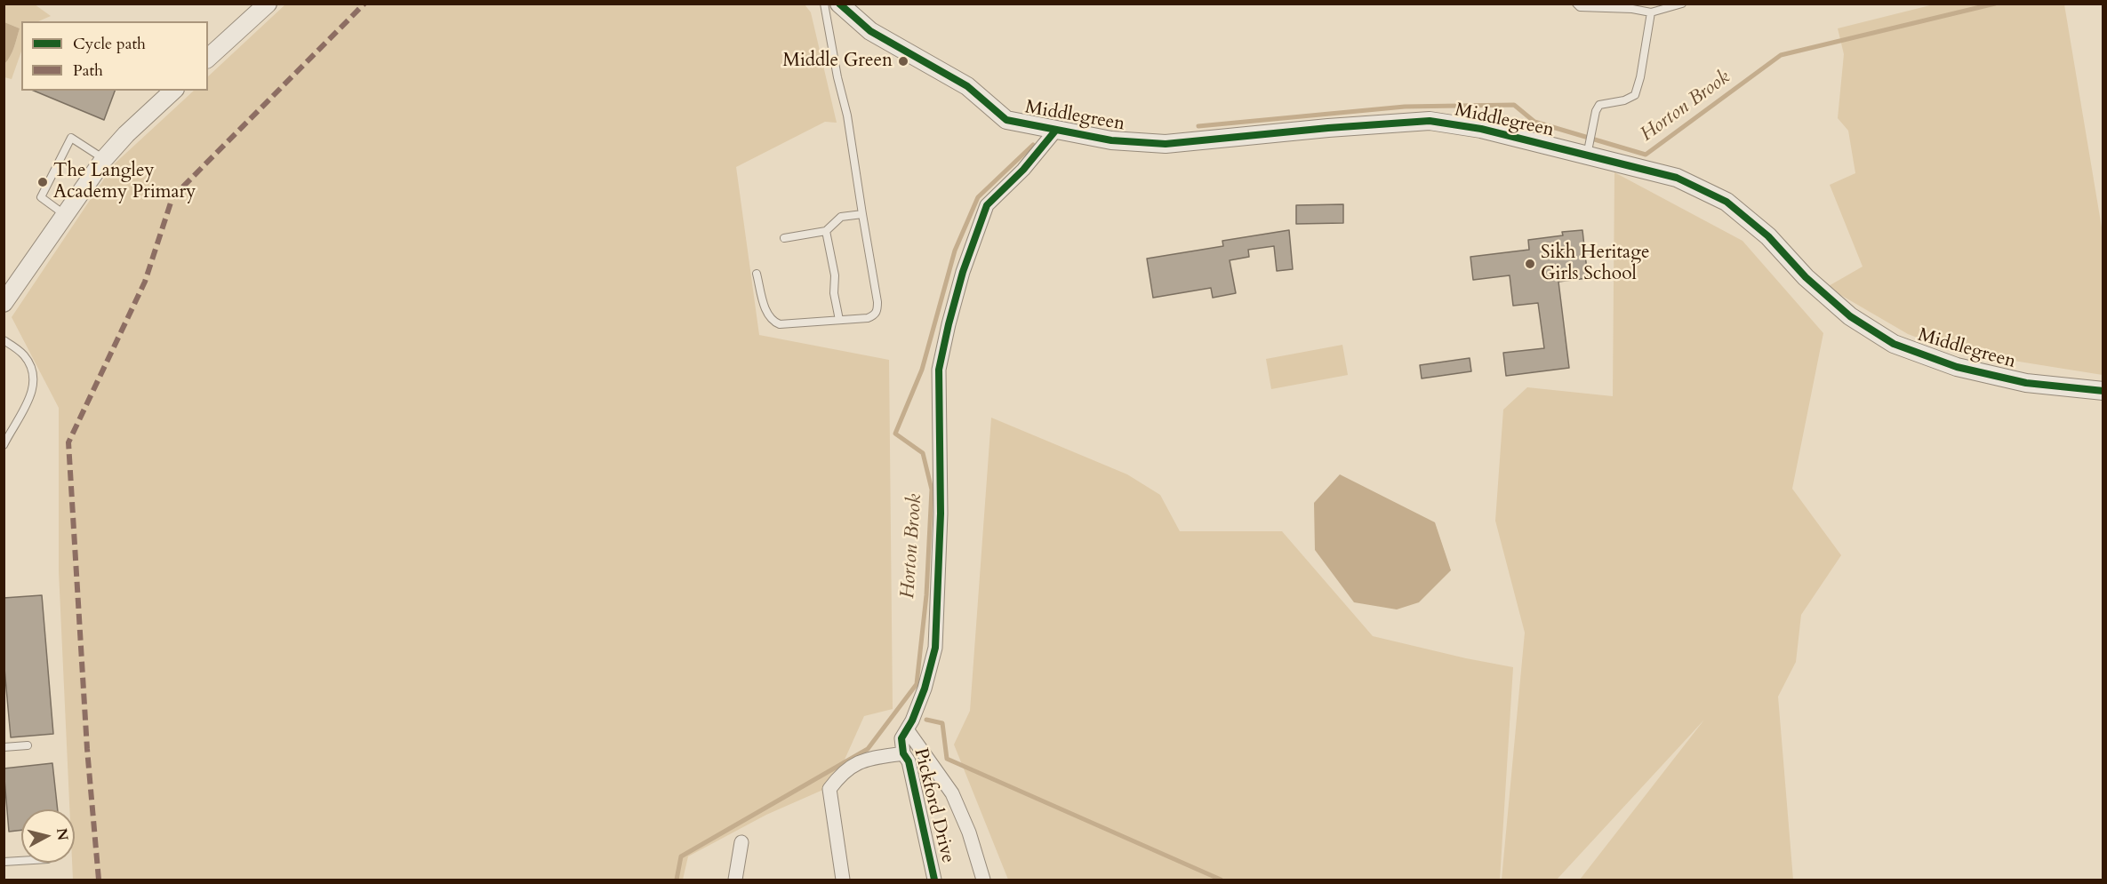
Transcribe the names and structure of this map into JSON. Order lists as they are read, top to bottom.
{
  "streets": {
    "street": ["Middlegreen", "Pickford Drive"]
  },
  "water": ["Horton Brook"],
  "places": ["Middle Green", "The Langley Academy Primary", "Sikh Heritage Girls School"],
  "legend": ["Cycle path", "Path"],
  "north": "right"
}
